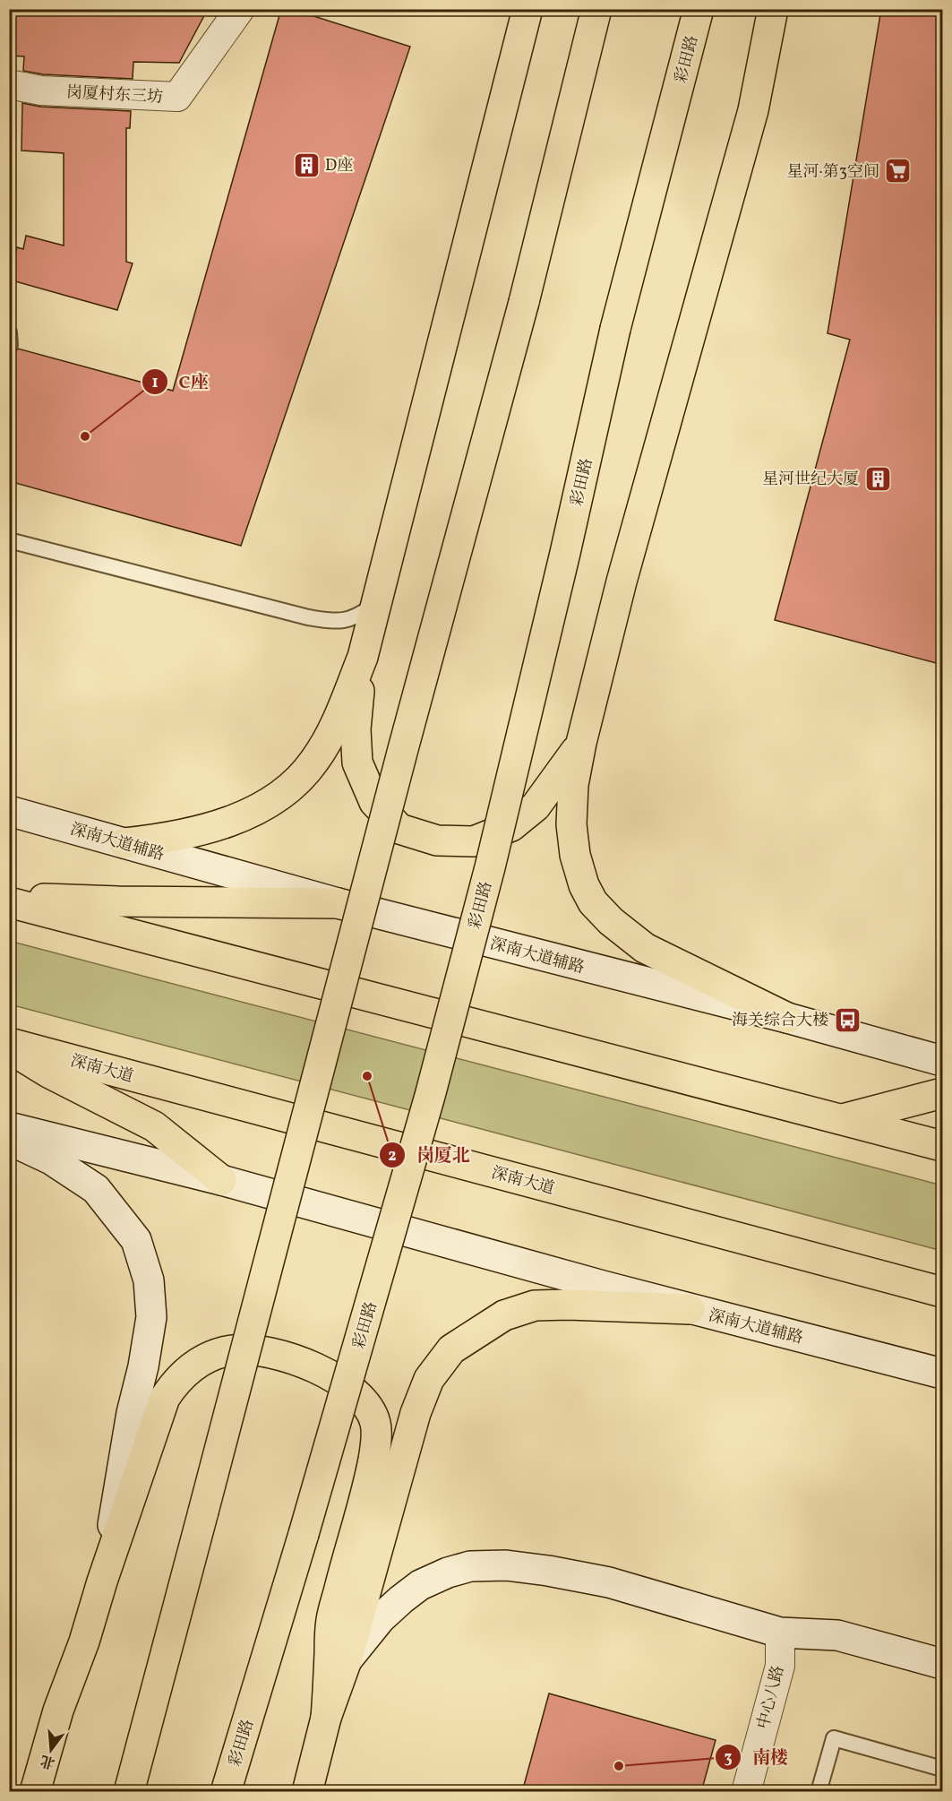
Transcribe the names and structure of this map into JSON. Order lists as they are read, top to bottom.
{
  "streets": {
    "main road": ["彩田路", "深南大道辅路", "深南大道"],
    "street": ["岗厦村东三坊", "中心八路"]
  },
  "places": {
    "building": ["D座", "星河世纪大厦"],
    "supermarket": ["星河·第3空间"],
    "other": ["C座", "岗厦北", "南楼"],
    "bus stop": ["海关综合大楼"]
  },
  "north": "bottom"
}
